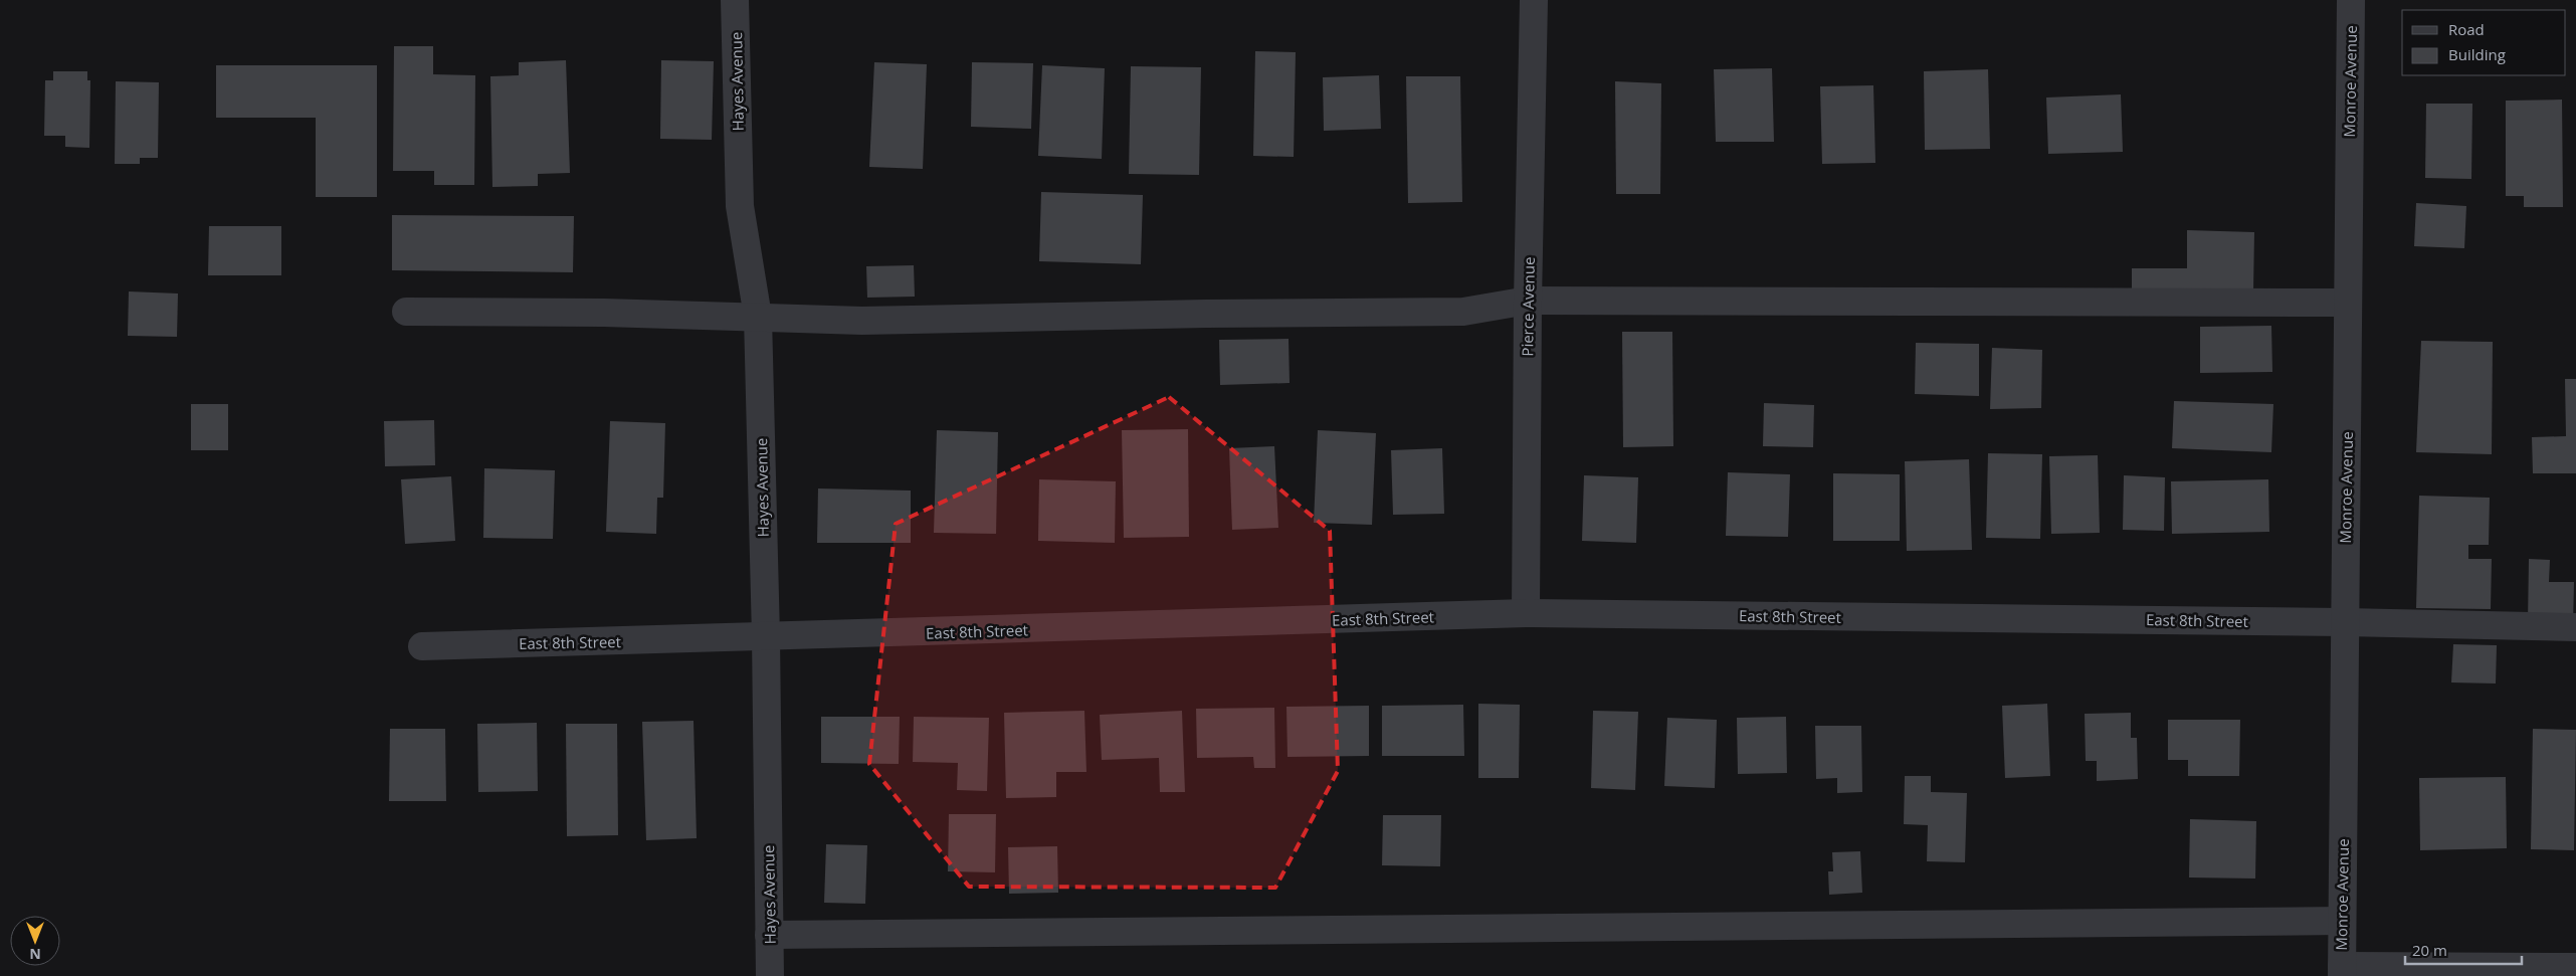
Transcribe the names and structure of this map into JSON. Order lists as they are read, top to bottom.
{
  "streets": {
    "street": [
      "Hayes Avenue",
      "Monroe Avenue",
      "Pierce Avenue",
      "East 8th Street"
    ]
  },
  "crossings": [
    ["Hayes Avenue", "East 8th Street"],
    ["Monroe Avenue", "East 8th Street"],
    ["Pierce Avenue", "East 8th Street"]
  ],
  "legend": ["Road", "Building"],
  "scale_bar": "20 m",
  "north": "bottom"
}
